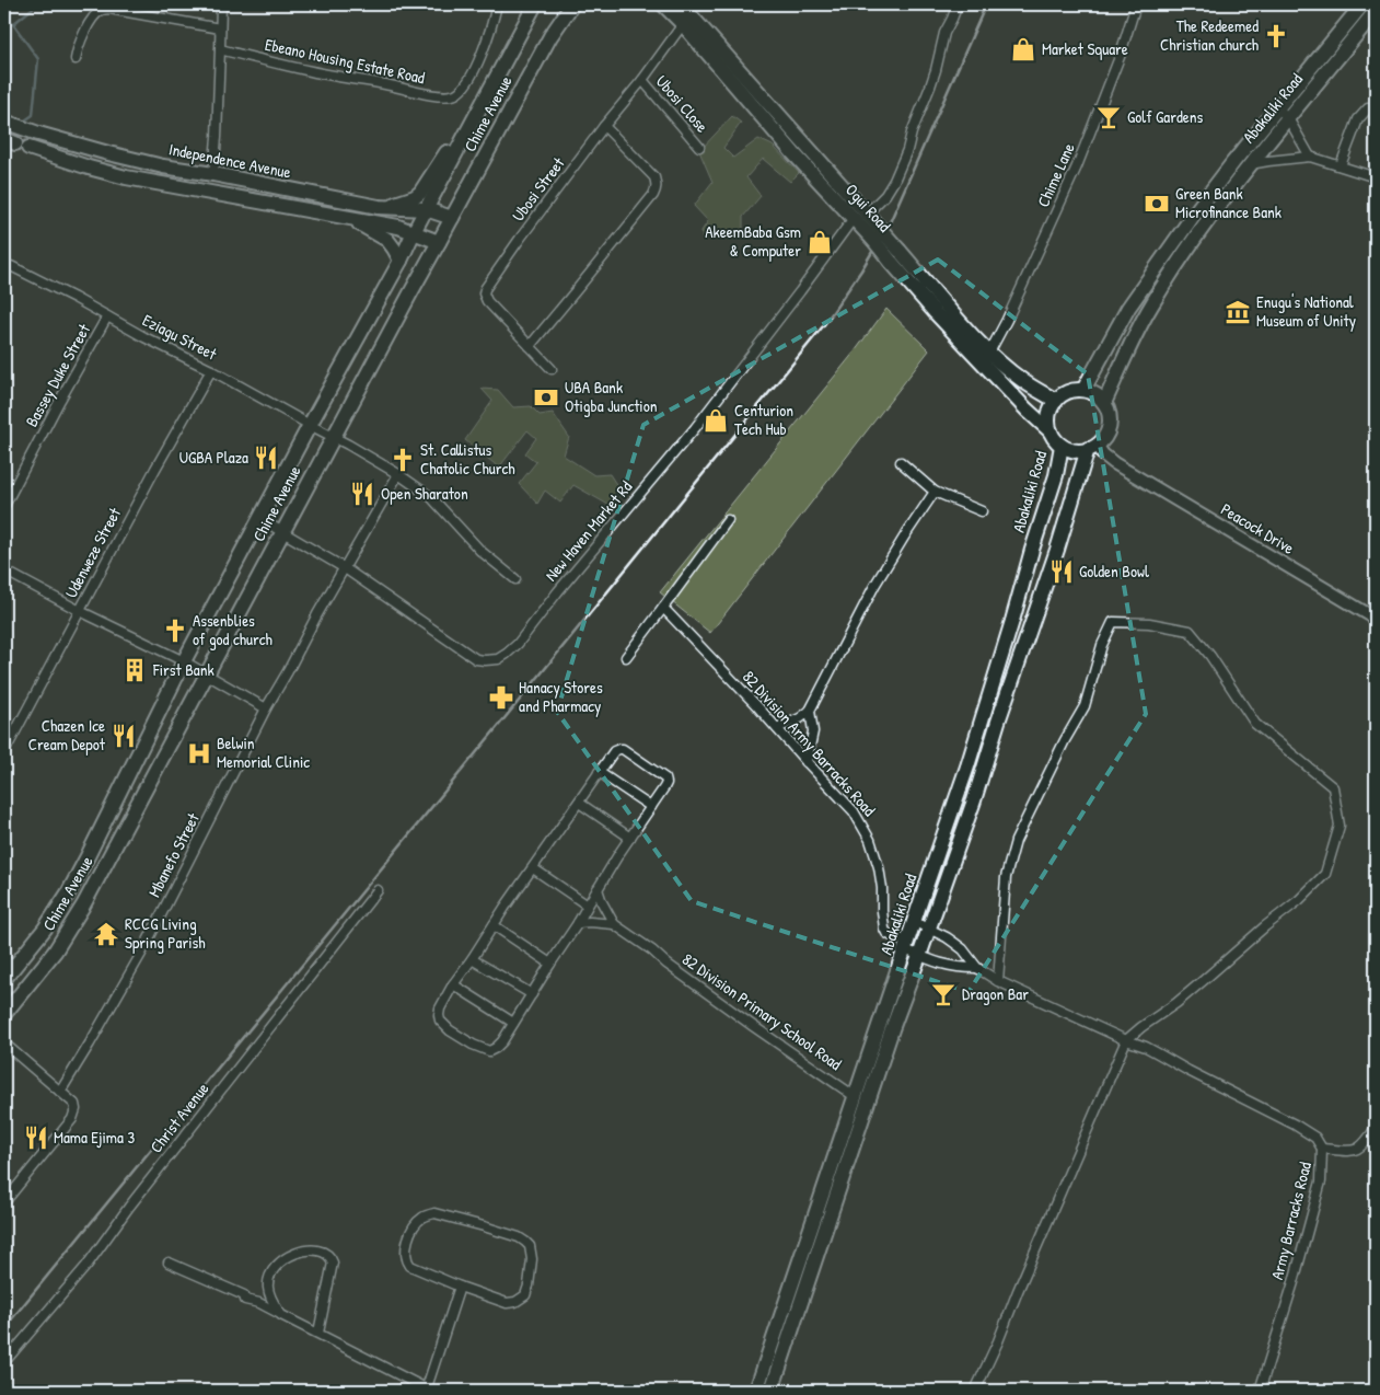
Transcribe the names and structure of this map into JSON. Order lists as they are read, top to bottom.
{
  "streets": {
    "main road": [
      "Abakaliki Road",
      "Chime Avenue",
      "Independence Avenue",
      "Ogui Road"
    ],
    "street": [
      "Ebeano Housing Estate Road",
      "Ubosi Close",
      "Chime Lane",
      "Ubosi Street",
      "Eziagu Street",
      "Bassey Duke Street",
      "Peacock Drive",
      "New Haven Market Rd",
      "Udenweze Street",
      "82 Division Army Barracks Road",
      "Mbanefo Street",
      "82 Division Primary School Road",
      "Christ Avenue",
      "Army Barracks Road"
    ]
  },
  "crossings": [
    ["Ubosi Close", "Ubosi Street"],
    ["Abakaliki Road", "Ogui Road"],
    ["Abakaliki Road", "Peacock Drive"],
    ["Abakaliki Road", "82 Division Army Barracks Road"],
    ["Abakaliki Road", "82 Division Primary School Road"],
    ["Abakaliki Road", "Army Barracks Road"],
    ["Chime Avenue", "Independence Avenue"],
    ["Chime Avenue", "Eziagu Street"],
    ["Chime Avenue", "New Haven Market Rd"],
    ["Chime Lane", "Ogui Road"],
    ["Ubosi Street", "Ogui Road"],
    ["Ogui Road", "Peacock Drive"],
    ["Ogui Road", "New Haven Market Rd"],
    ["Eziagu Street", "Bassey Duke Street"],
    ["Eziagu Street", "Udenweze Street"],
    ["New Haven Market Rd", "Mbanefo Street"]
  ],
  "places": {
    "church": ["The Redeemed Christian church", "St. Callistus Chatolic Church", "Assenblies of god church"],
    "shop": ["Market Square", "AkeemBaba Gsm & Computer", "Centurion Tech Hub"],
    "bar": ["Golf Gardens", "Dragon Bar"],
    "bank": ["Green Bank Microfinance Bank", "UBA Bank Otigba Junction"],
    "museum": ["Enugu's National Museum of Unity"],
    "restaurant": [
      "UGBA Plaza",
      "Open Sharaton",
      "Golden Bowl",
      "Chazen Ice Cream Depot",
      "Mama Ejima 3"
    ],
    "building": ["First Bank"],
    "pharmacy": ["Hanacy Stores and Pharmacy"],
    "hospital": ["Belwin Memorial Clinic"],
    "temple": ["RCCG Living Spring Parish"]
  }
}
